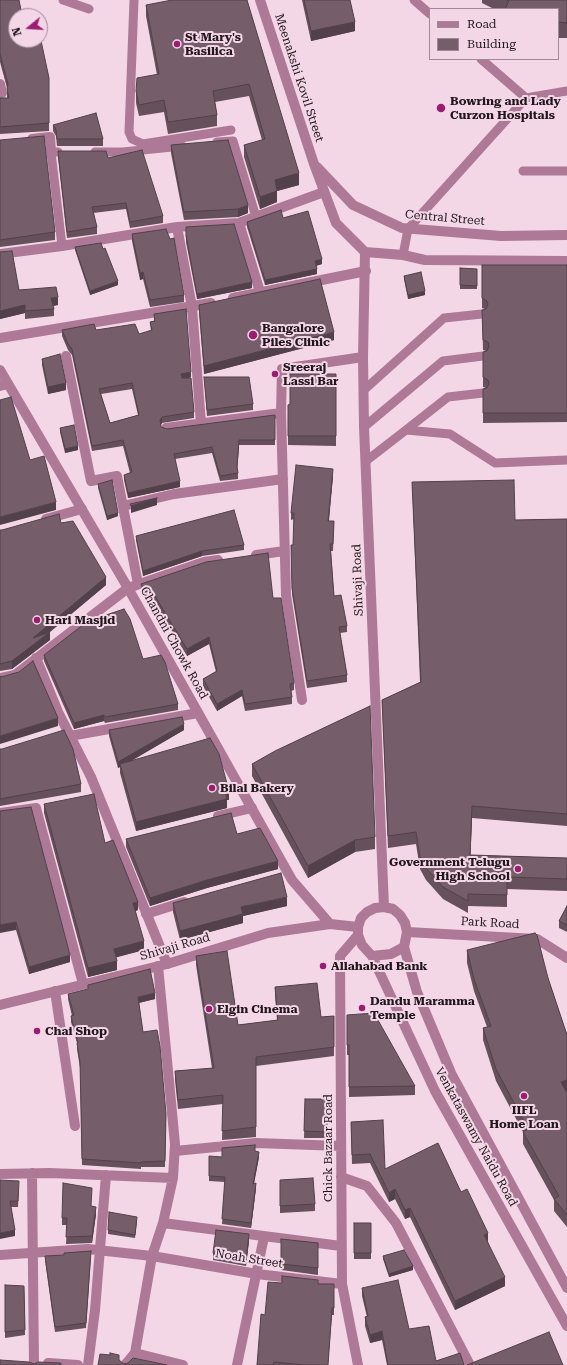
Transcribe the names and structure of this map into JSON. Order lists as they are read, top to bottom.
{
  "streets": {
    "street": [
      "Meenakshi Kovil Street",
      "Central Street",
      "Shivaji Road",
      "Chandni Chowk Road",
      "Park Road",
      "Venkataswamy Naidu Road",
      "Chick Bazaar Road",
      "Noah Street"
    ]
  },
  "crossings": [
    ["Meenakshi Kovil Street", "Central Street"],
    ["Shivaji Road", "Chandni Chowk Road"],
    ["Shivaji Road", "Park Road"],
    ["Shivaji Road", "Venkataswamy Naidu Road"],
    ["Shivaji Road", "Chick Bazaar Road"],
    ["Park Road", "Venkataswamy Naidu Road"],
    ["Park Road", "Chick Bazaar Road"],
    ["Venkataswamy Naidu Road", "Chick Bazaar Road"],
    ["Chick Bazaar Road", "Noah Street"]
  ],
  "places": [
    "St Mary's Basilica",
    "Bowring and Lady Curzon Hospitals",
    "Bangalore Piles Clinic",
    "Sreeraj Lassi Bar",
    "Hari Masjid",
    "Bilal Bakery",
    "Government Telugu High School",
    "Allahabad Bank",
    "Dandu Maramma Temple",
    "Elgin Cinema",
    "Chai Shop",
    "IIFL Home Loan"
  ],
  "legend": ["Road", "Building"],
  "north": "left"
}
